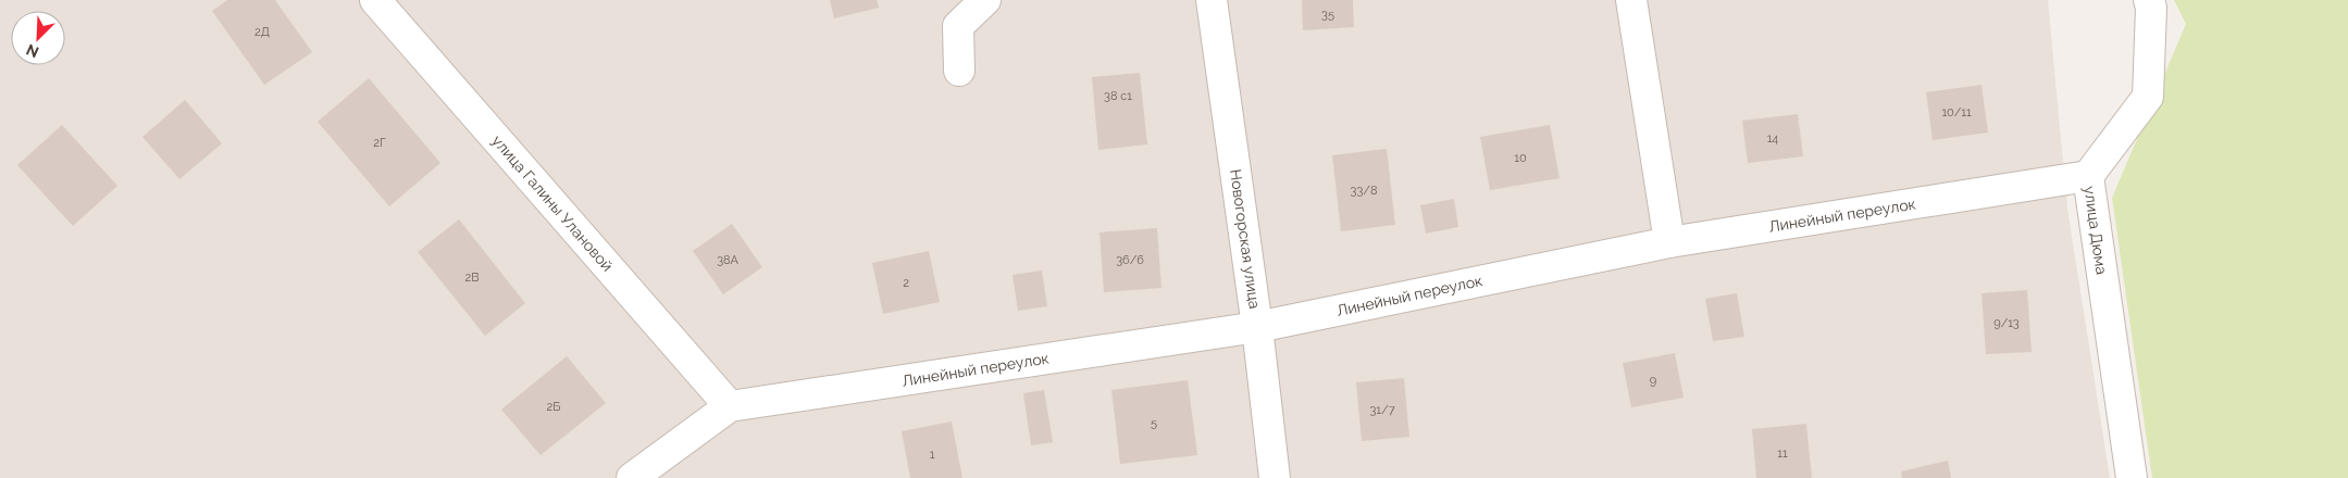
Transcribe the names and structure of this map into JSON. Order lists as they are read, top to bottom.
{
  "streets": {
    "street": [
      "улица Галины Улановой",
      "Линейный переулок",
      "улица Дюма",
      "Новогорская улица"
    ]
  },
  "crossings": [
    ["улица Галины Улановой", "Линейный переулок"],
    ["Линейный переулок", "улица Дюма"],
    ["Линейный переулок", "Новогорская улица"]
  ],
  "house_numbers": [
    "35",
    "2Д",
    "38 с1",
    "10/11",
    "14",
    "2Г",
    "10",
    "33/8",
    "38А",
    "36/6",
    "2В",
    "2",
    "9/13",
    "9",
    "2Б",
    "31/7",
    "5",
    "11",
    "1"
  ],
  "north": "bottom left"
}
